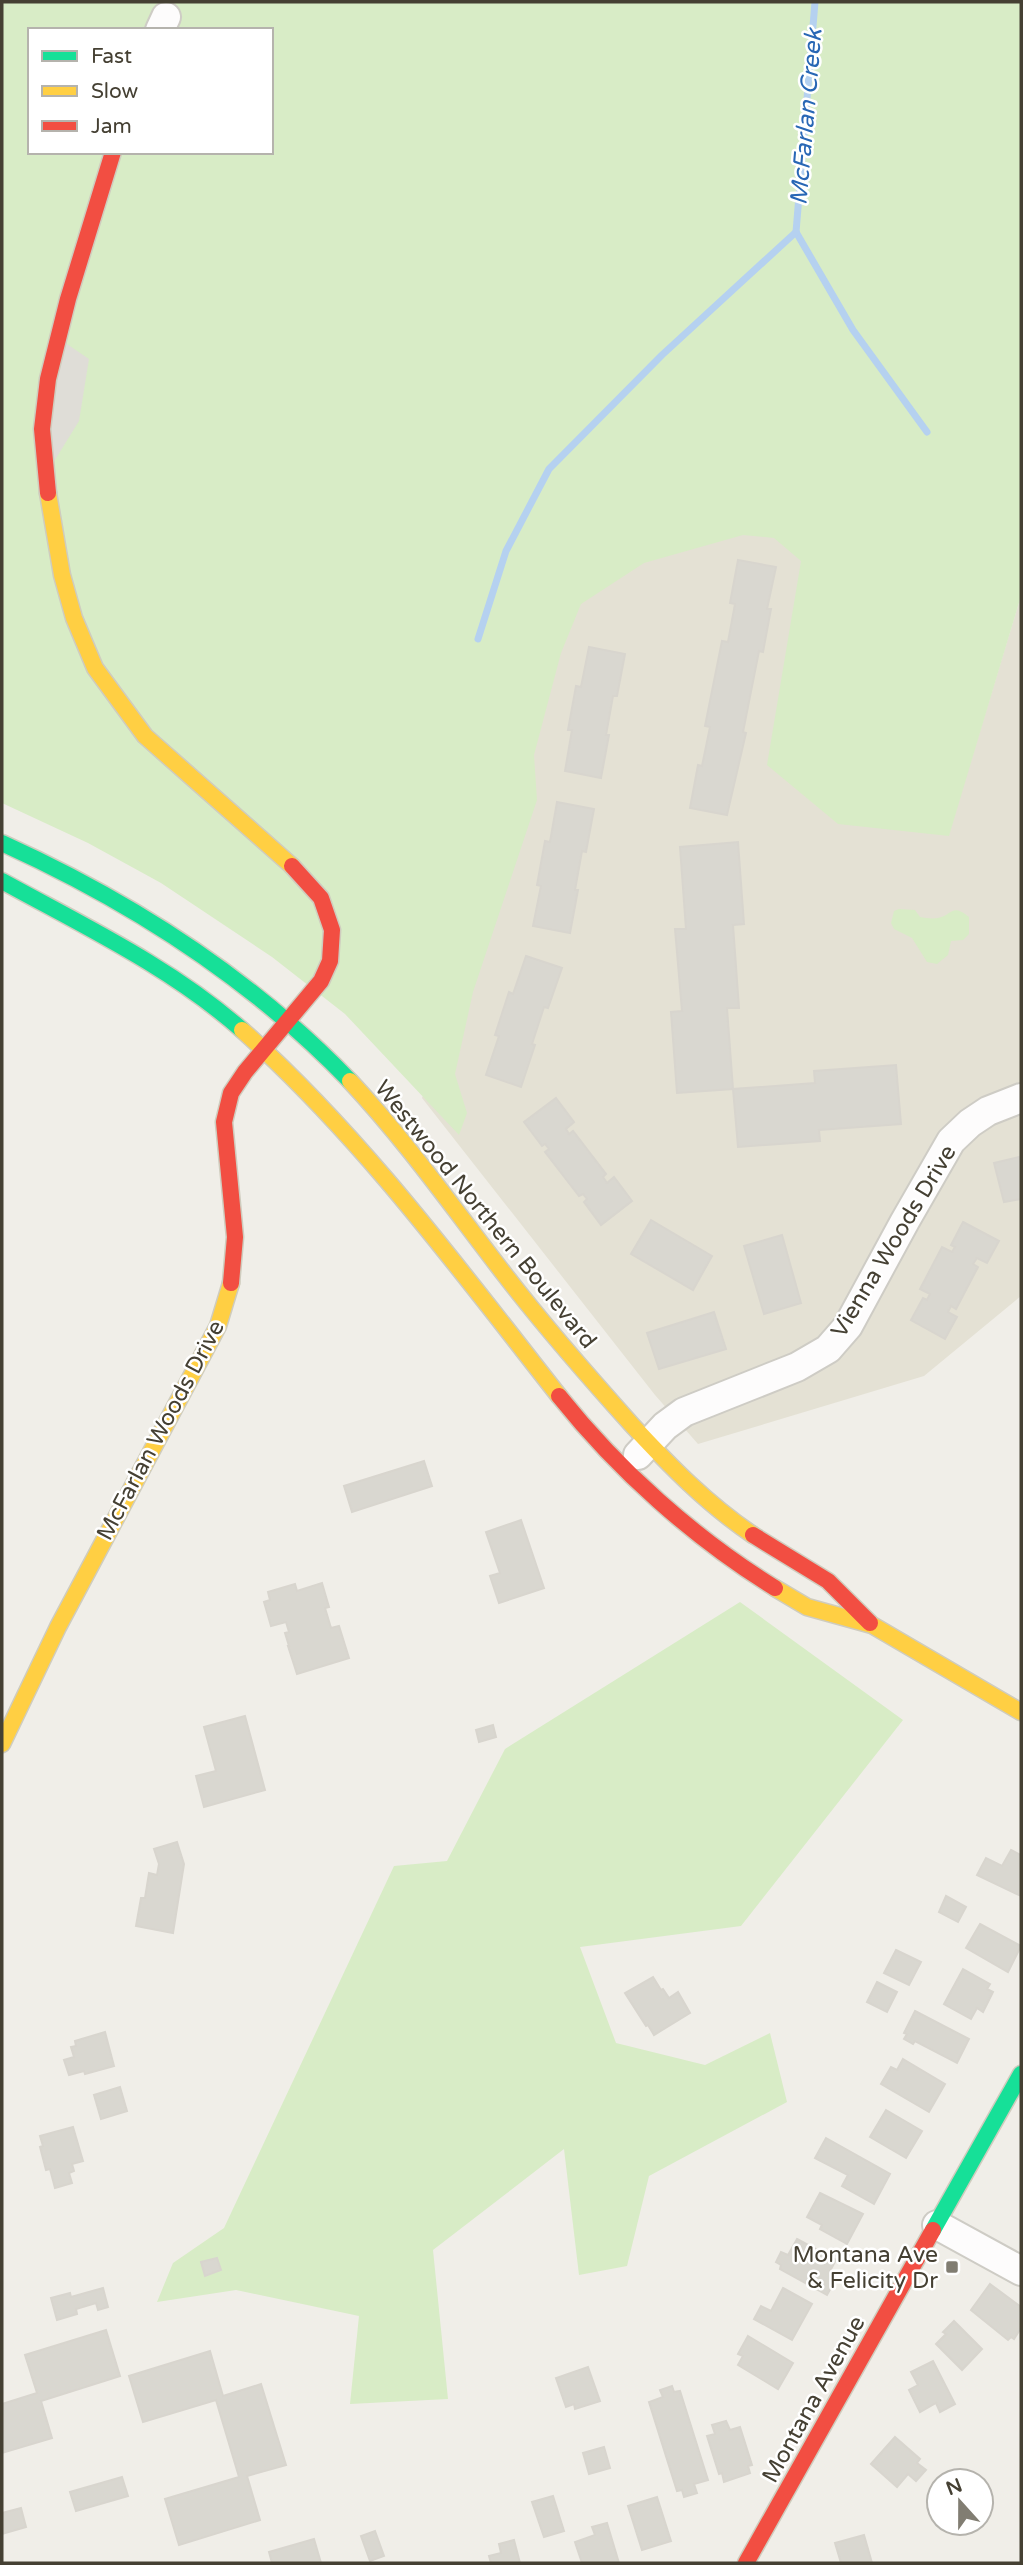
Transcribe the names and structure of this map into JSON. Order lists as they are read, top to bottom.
{
  "streets": {
    "main road": ["Westwood Northern Boulevard", "McFarlan Woods Drive", "Montana Avenue"],
    "street": ["Vienna Woods Drive"]
  },
  "crossings": [
    ["Westwood Northern Boulevard", "Vienna Woods Drive"],
    ["Westwood Northern Boulevard", "McFarlan Woods Drive"]
  ],
  "water": ["McFarlan Creek"],
  "places": {
    "transit": ["Montana Ave & Felicity Dr"]
  },
  "legend": ["Fast", "Slow", "Jam"],
  "north": "top"
}
